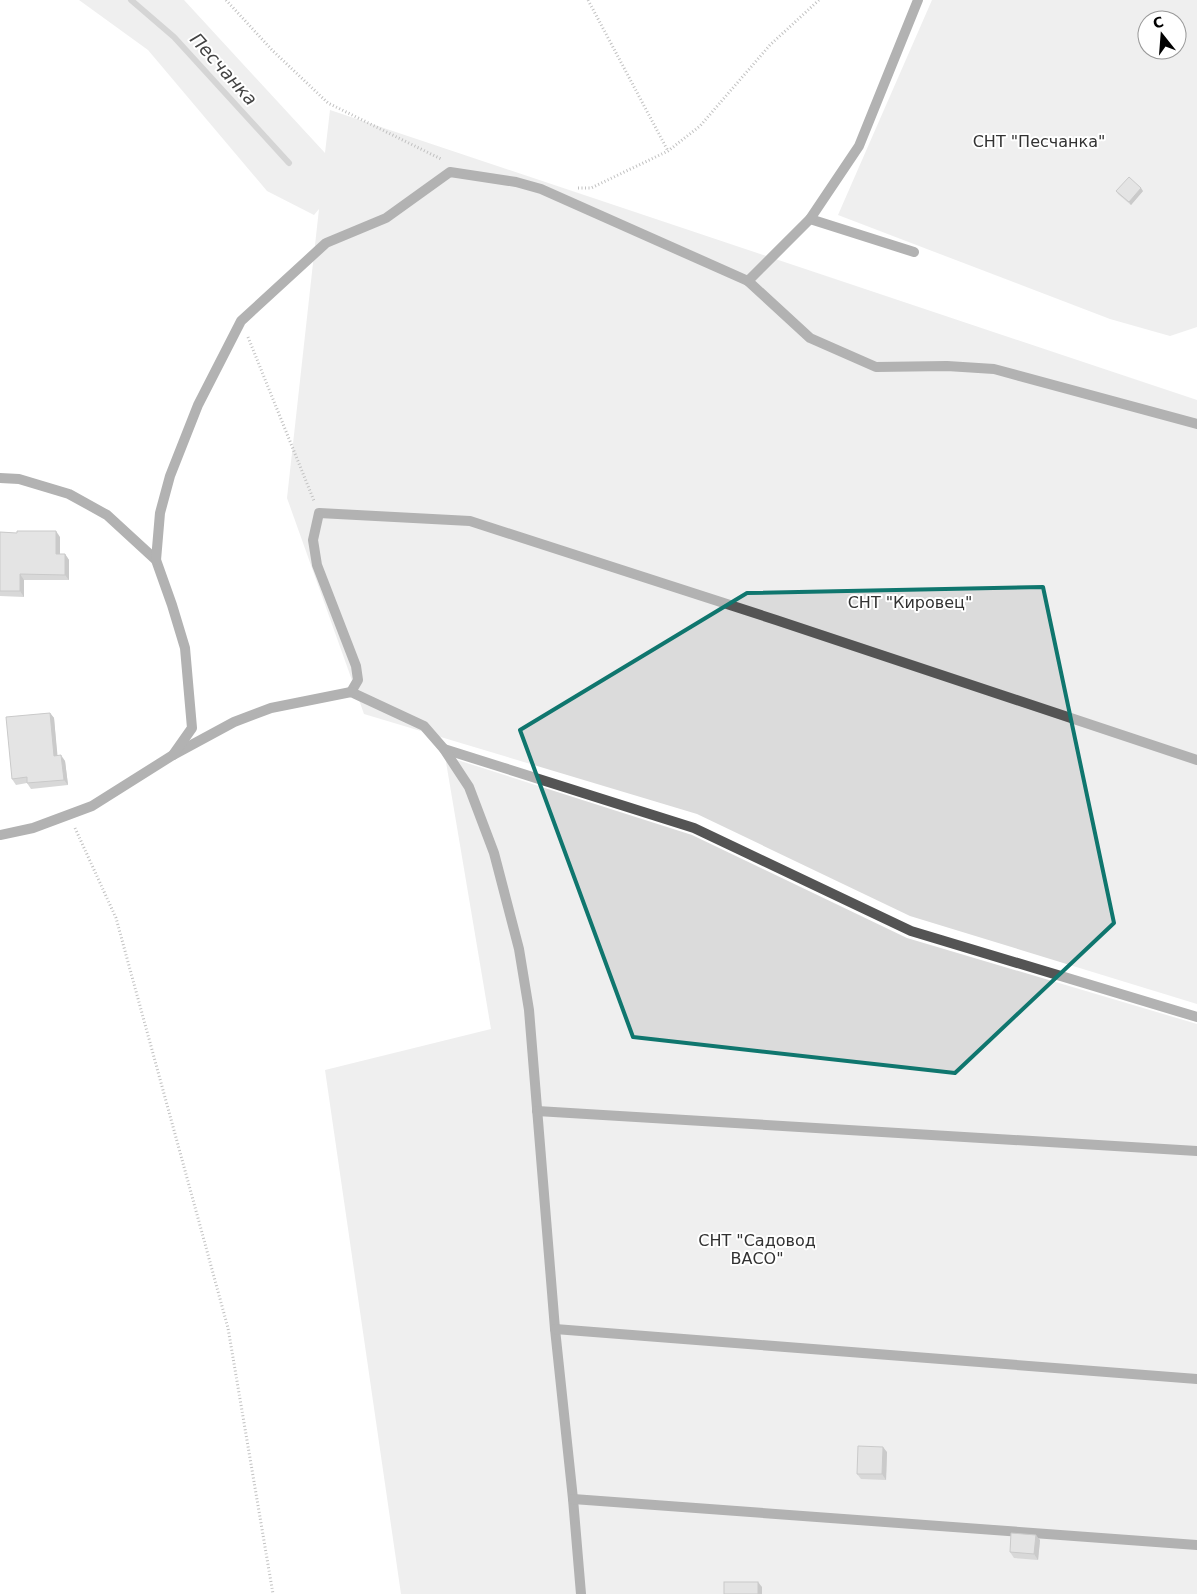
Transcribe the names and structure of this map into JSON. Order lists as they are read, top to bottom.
{
  "water": ["Песчанка"],
  "parks": ["СНТ \"Песчанка\"", "СНТ \"Кировец\"", "СНТ \"Садовод ВАСО\""],
  "north": "top"
}
